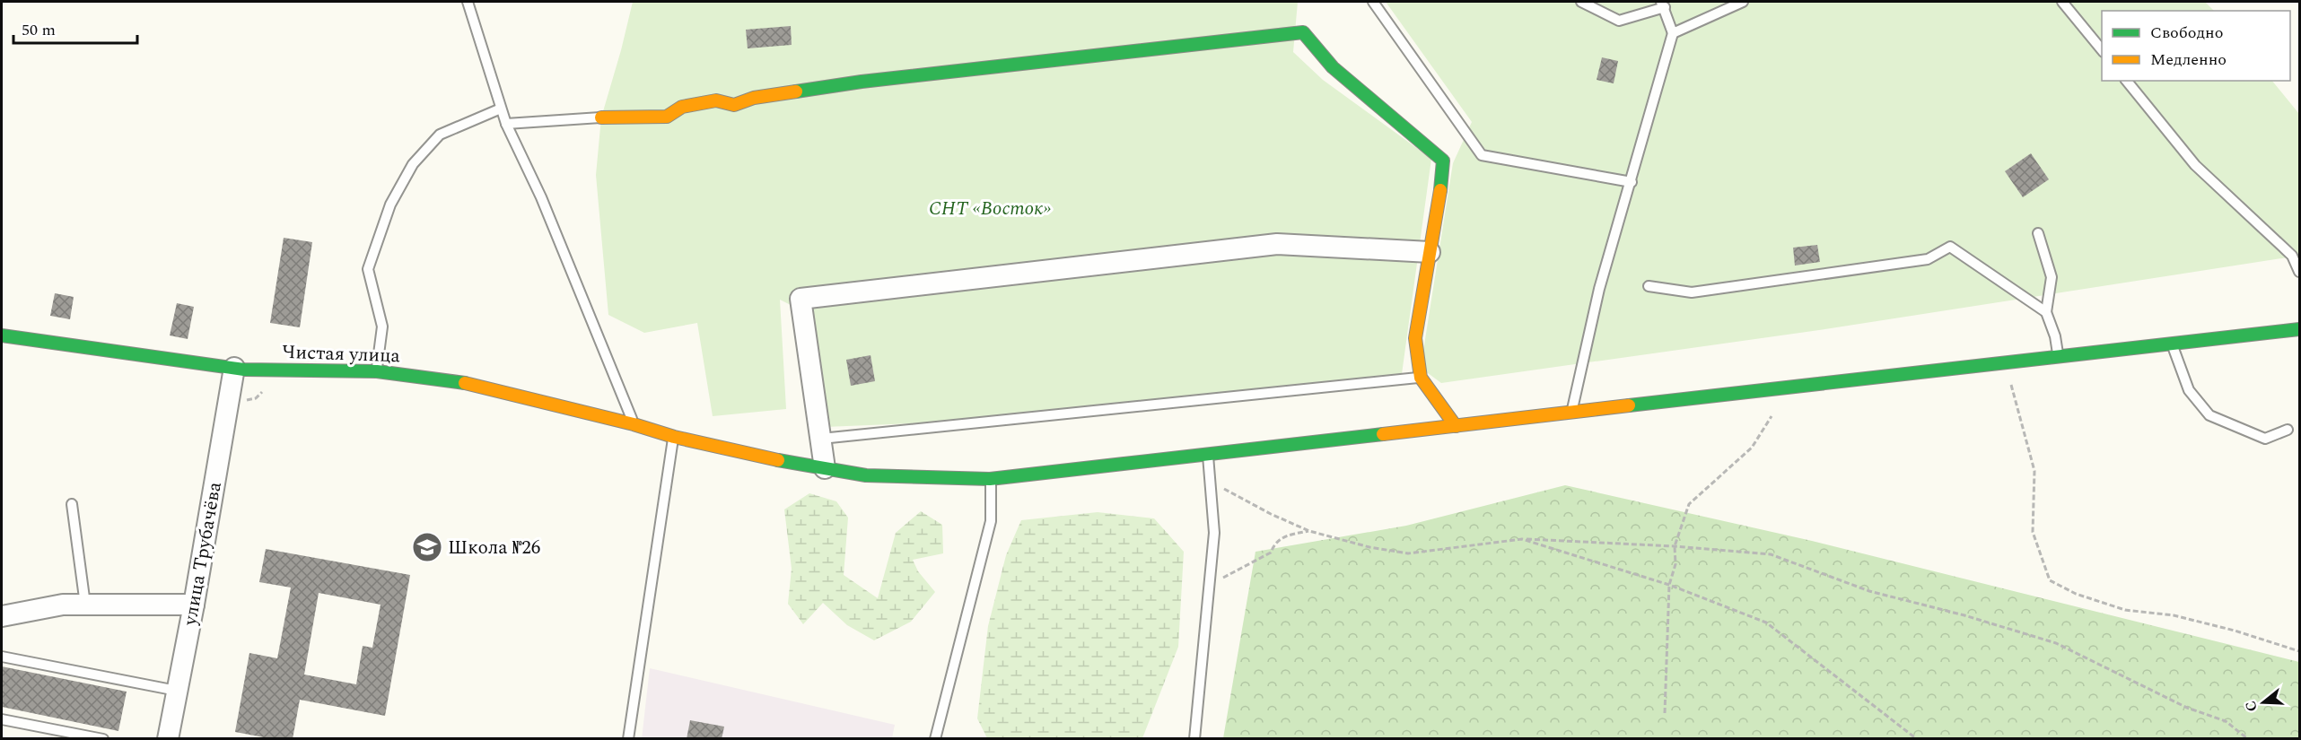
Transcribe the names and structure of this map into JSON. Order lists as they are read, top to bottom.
{
  "streets": {
    "main road": ["Чистая улица"],
    "street": ["улица Трубачёва"]
  },
  "crossings": [
    ["Чистая улица", "улица Трубачёва"]
  ],
  "parks": ["СНТ «Восток»"],
  "places": {
    "school or university": ["Школа №26"]
  },
  "legend": ["Свободно", "Медленно"],
  "scale_bar": "50 m",
  "north": "left"
}
